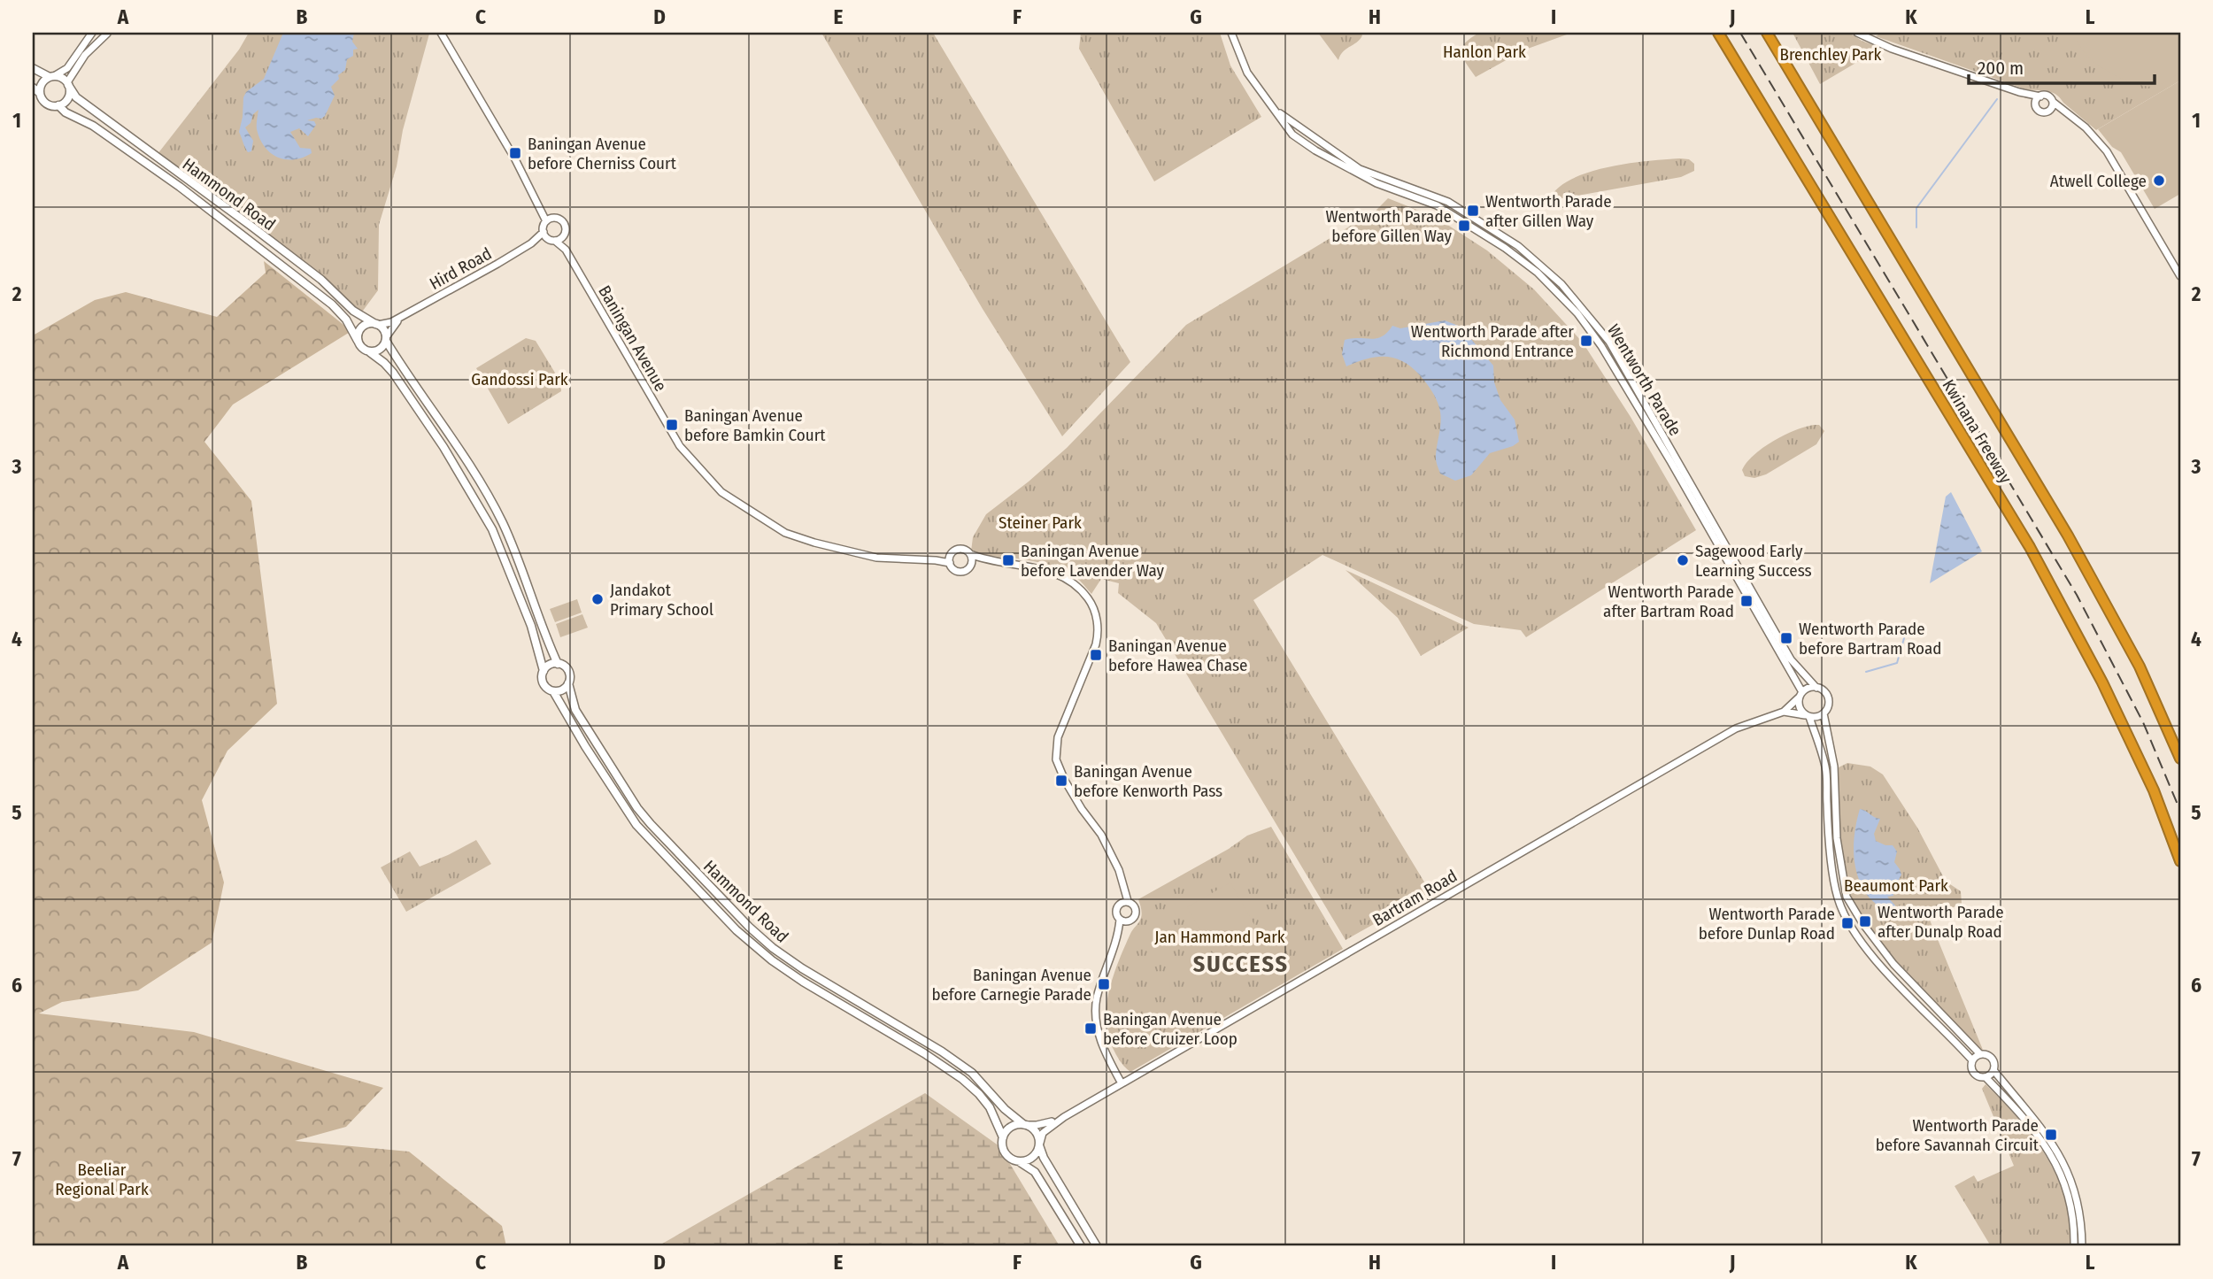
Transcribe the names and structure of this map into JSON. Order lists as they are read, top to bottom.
{
  "streets": {
    "highway": ["Kwinana Freeway"],
    "main road": ["Hammond Road"],
    "street": [
      "Hird Road",
      "Baningan Avenue",
      "Wentworth Parade",
      "Bartram Road"
    ]
  },
  "crossings": [
    ["Hammond Road", "Hird Road"],
    ["Hammond Road", "Bartram Road"],
    ["Hird Road", "Baningan Avenue"],
    ["Wentworth Parade", "Bartram Road"]
  ],
  "districts": ["SUCCESS"],
  "parks": [
    "Hanlon Park",
    "Brenchley Park",
    "Gandossi Park",
    "Steiner Park",
    "Beaumont Park",
    "Jan Hammond Park",
    "Beeliar Regional Park"
  ],
  "places": {
    "transit": [
      "Baningan Avenue before Cherniss Court",
      "Wentworth Parade after Gillen Way",
      "Wentworth Parade before Gillen Way",
      "Wentworth Parade after Richmond Entrance",
      "Baningan Avenue before Bamkin Court",
      "Baningan Avenue before Lavender Way",
      "Wentworth Parade after Bartram Road",
      "Wentworth Parade before Bartram Road",
      "Baningan Avenue before Hawea Chase",
      "Baningan Avenue before Kenworth Pass",
      "Wentworth Parade after Dunalp Road",
      "Wentworth Parade before Dunlap Road",
      "Baningan Avenue before Carnegie Parade",
      "Baningan Avenue before Cruizer Loop",
      "Wentworth Parade before Savannah Circuit"
    ],
    "other": ["Atwell College", "Sagewood Early Learning Success", "Jandakot Primary School"]
  },
  "scale_bar": "200 m",
  "grid": {
    "columns": [
      "A",
      "B",
      "C",
      "D",
      "E",
      "F",
      "G",
      "H",
      "I",
      "J",
      "K",
      "L"
    ],
    "rows": [
      "1",
      "2",
      "3",
      "4",
      "5",
      "6",
      "7"
    ]
  }
}
